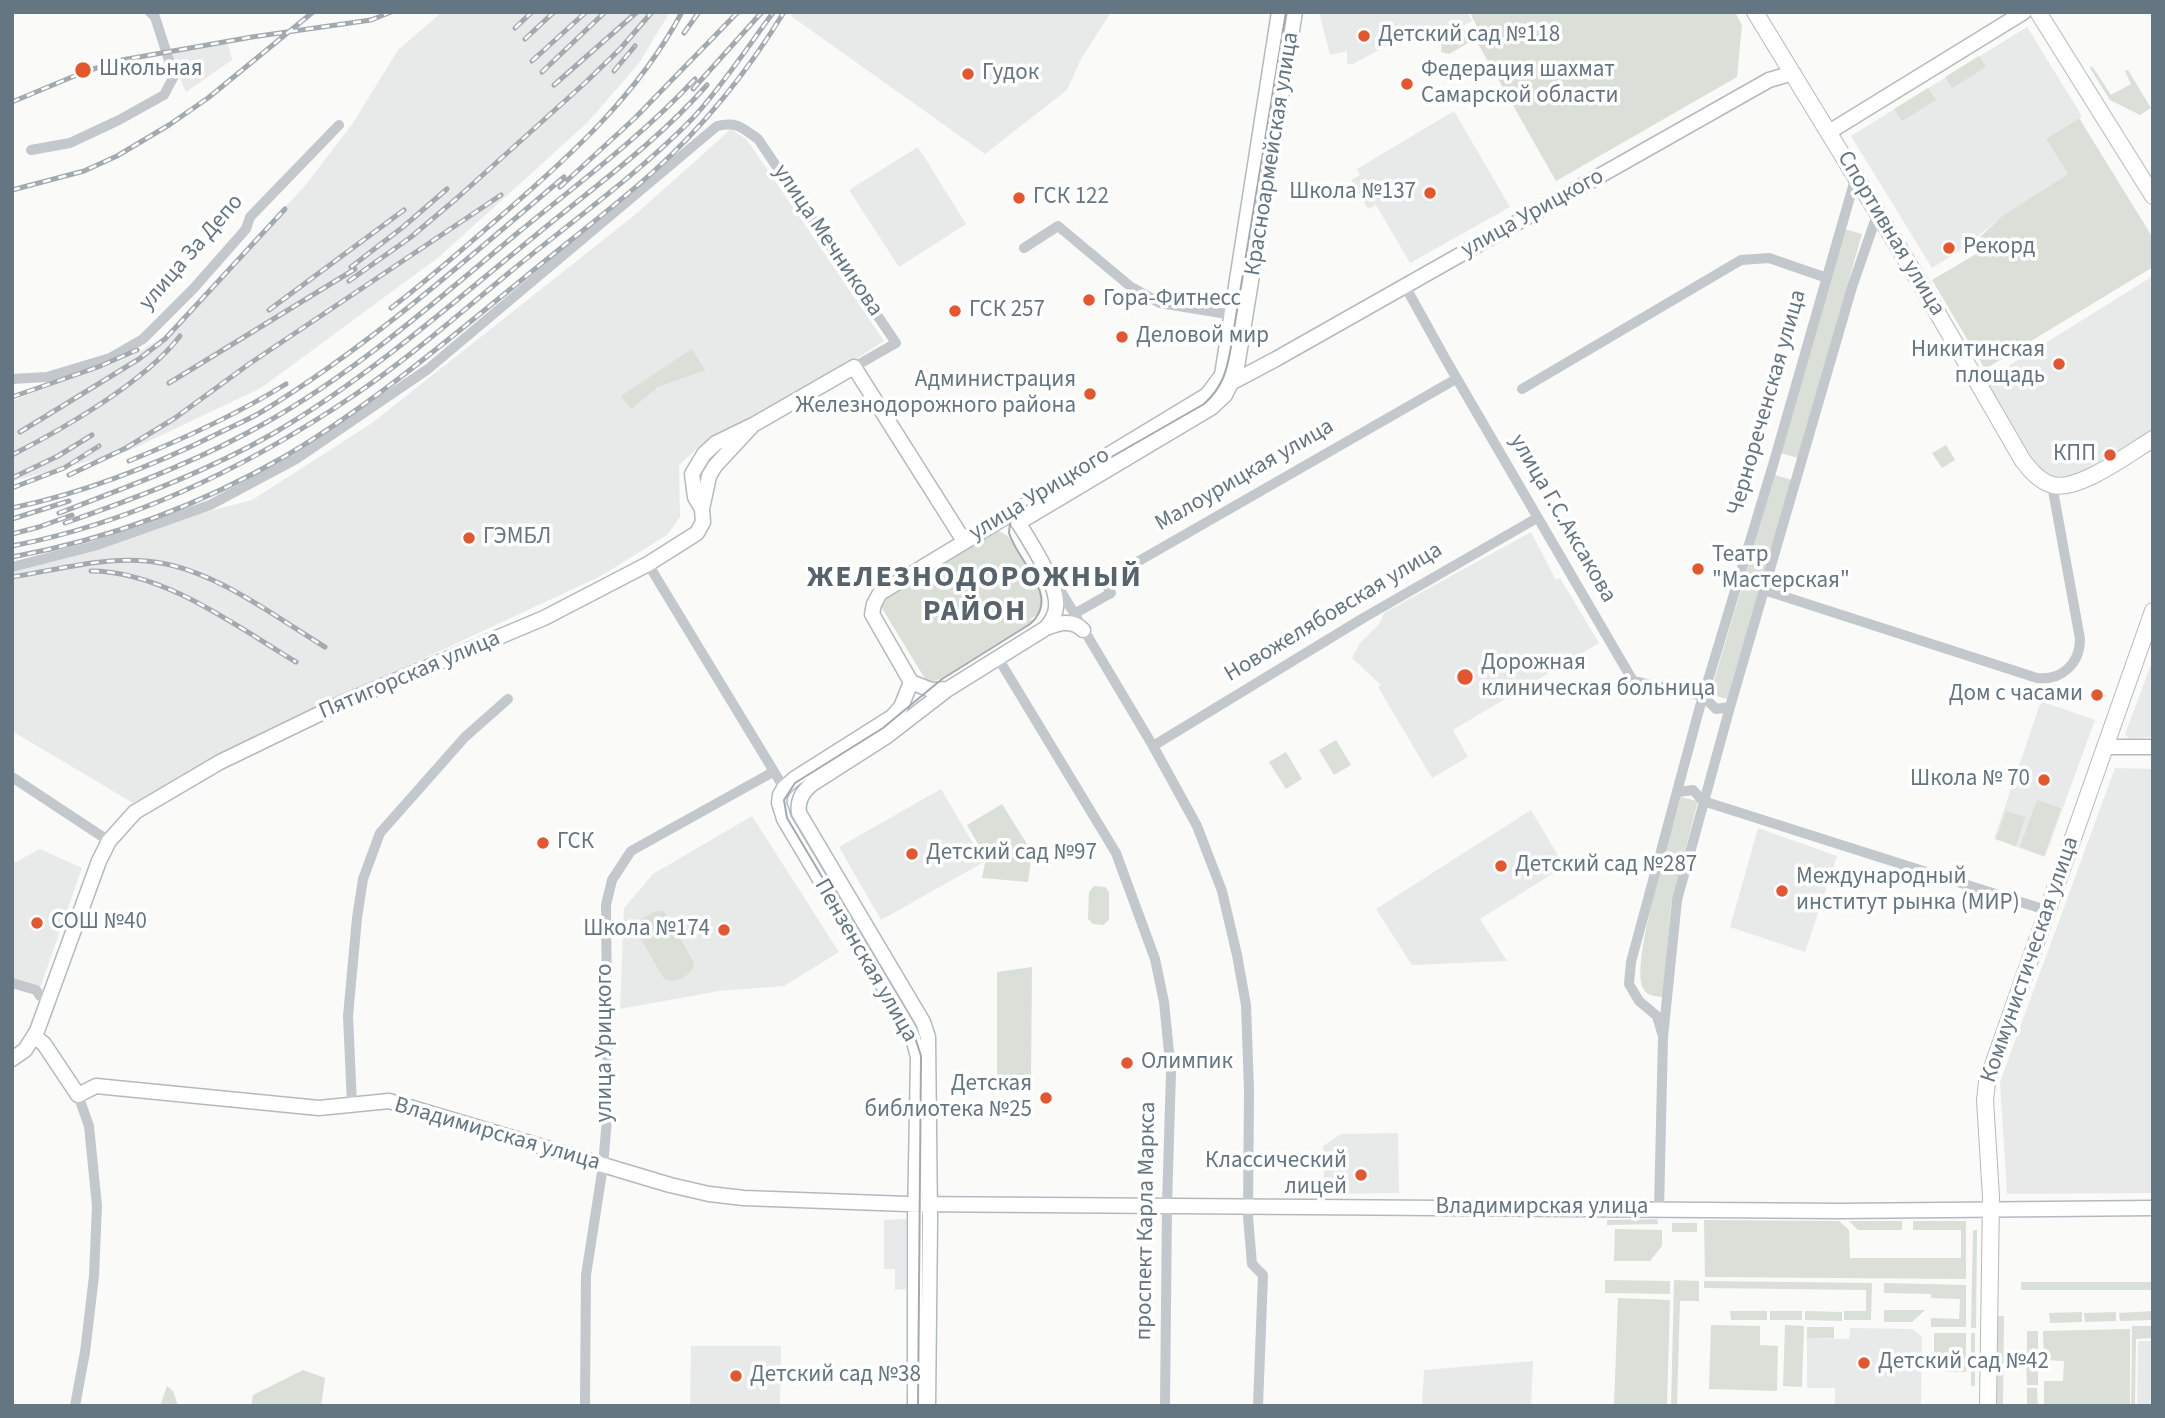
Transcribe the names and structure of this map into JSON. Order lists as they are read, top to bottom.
{
  "streets": {
    "main road": [
      "Красноармейская улица",
      "улица Урицкого",
      "Спортивная улица",
      "Пятигорская улица",
      "Коммунистическая улица",
      "Пензенская улица",
      "Владимирская улица"
    ],
    "street": [
      "улица Мечникова",
      "улица За Депо",
      "Чернореченская улица",
      "Малоурицкая улица",
      "улица Г.С.Аксакова",
      "Новожелябовская улица",
      "проспект Карла Маркса"
    ]
  },
  "crossings": [
    ["Красноармейская улица", "улица Урицкого"],
    ["улица Урицкого", "Спортивная улица"],
    ["улица Урицкого", "улица Г.С.Аксакова"],
    ["улица Урицкого", "Владимирская улица"],
    ["Спортивная улица", "Чернореченская улица"],
    ["улица Мечникова", "Пятигорская улица"],
    ["Чернореченская улица", "улица Г.С.Аксакова"],
    ["Чернореченская улица", "Владимирская улица"],
    ["Малоурицкая улица", "улица Г.С.Аксакова"],
    ["улица Г.С.Аксакова", "Новожелябовская улица"],
    ["Коммунистическая улица", "Владимирская улица"],
    ["Пензенская улица", "Владимирская улица"],
    ["Владимирская улица", "проспект Карла Маркса"]
  ],
  "districts": ["ЖЕЛЕЗНОДОРОЖНЫЙ РАЙОН"],
  "places": [
    "Детский сад №118",
    "Школьная",
    "Гудок",
    "Федерация шахмат Самарской области",
    "Школа №137",
    "ГСК 122",
    "Рекорд",
    "Гора-Фитнесс",
    "ГСК 257",
    "Деловой мир",
    "Никитинская площадь",
    "Администрация Железнодорожного района",
    "КПП",
    "ГЭМБЛ",
    "Театр \"Мастерская\"",
    "Дорожная клиническая больница",
    "Дом с часами",
    "Школа № 70",
    "ГСК",
    "Детский сад №97",
    "Детский сад №287",
    "Международный институт рынка (МИР)",
    "СОШ №40",
    "Школа №174",
    "Олимпик",
    "Детская библиотека №25",
    "Классический лицей",
    "Детский сад №42",
    "Детский сад №38"
  ]
}
